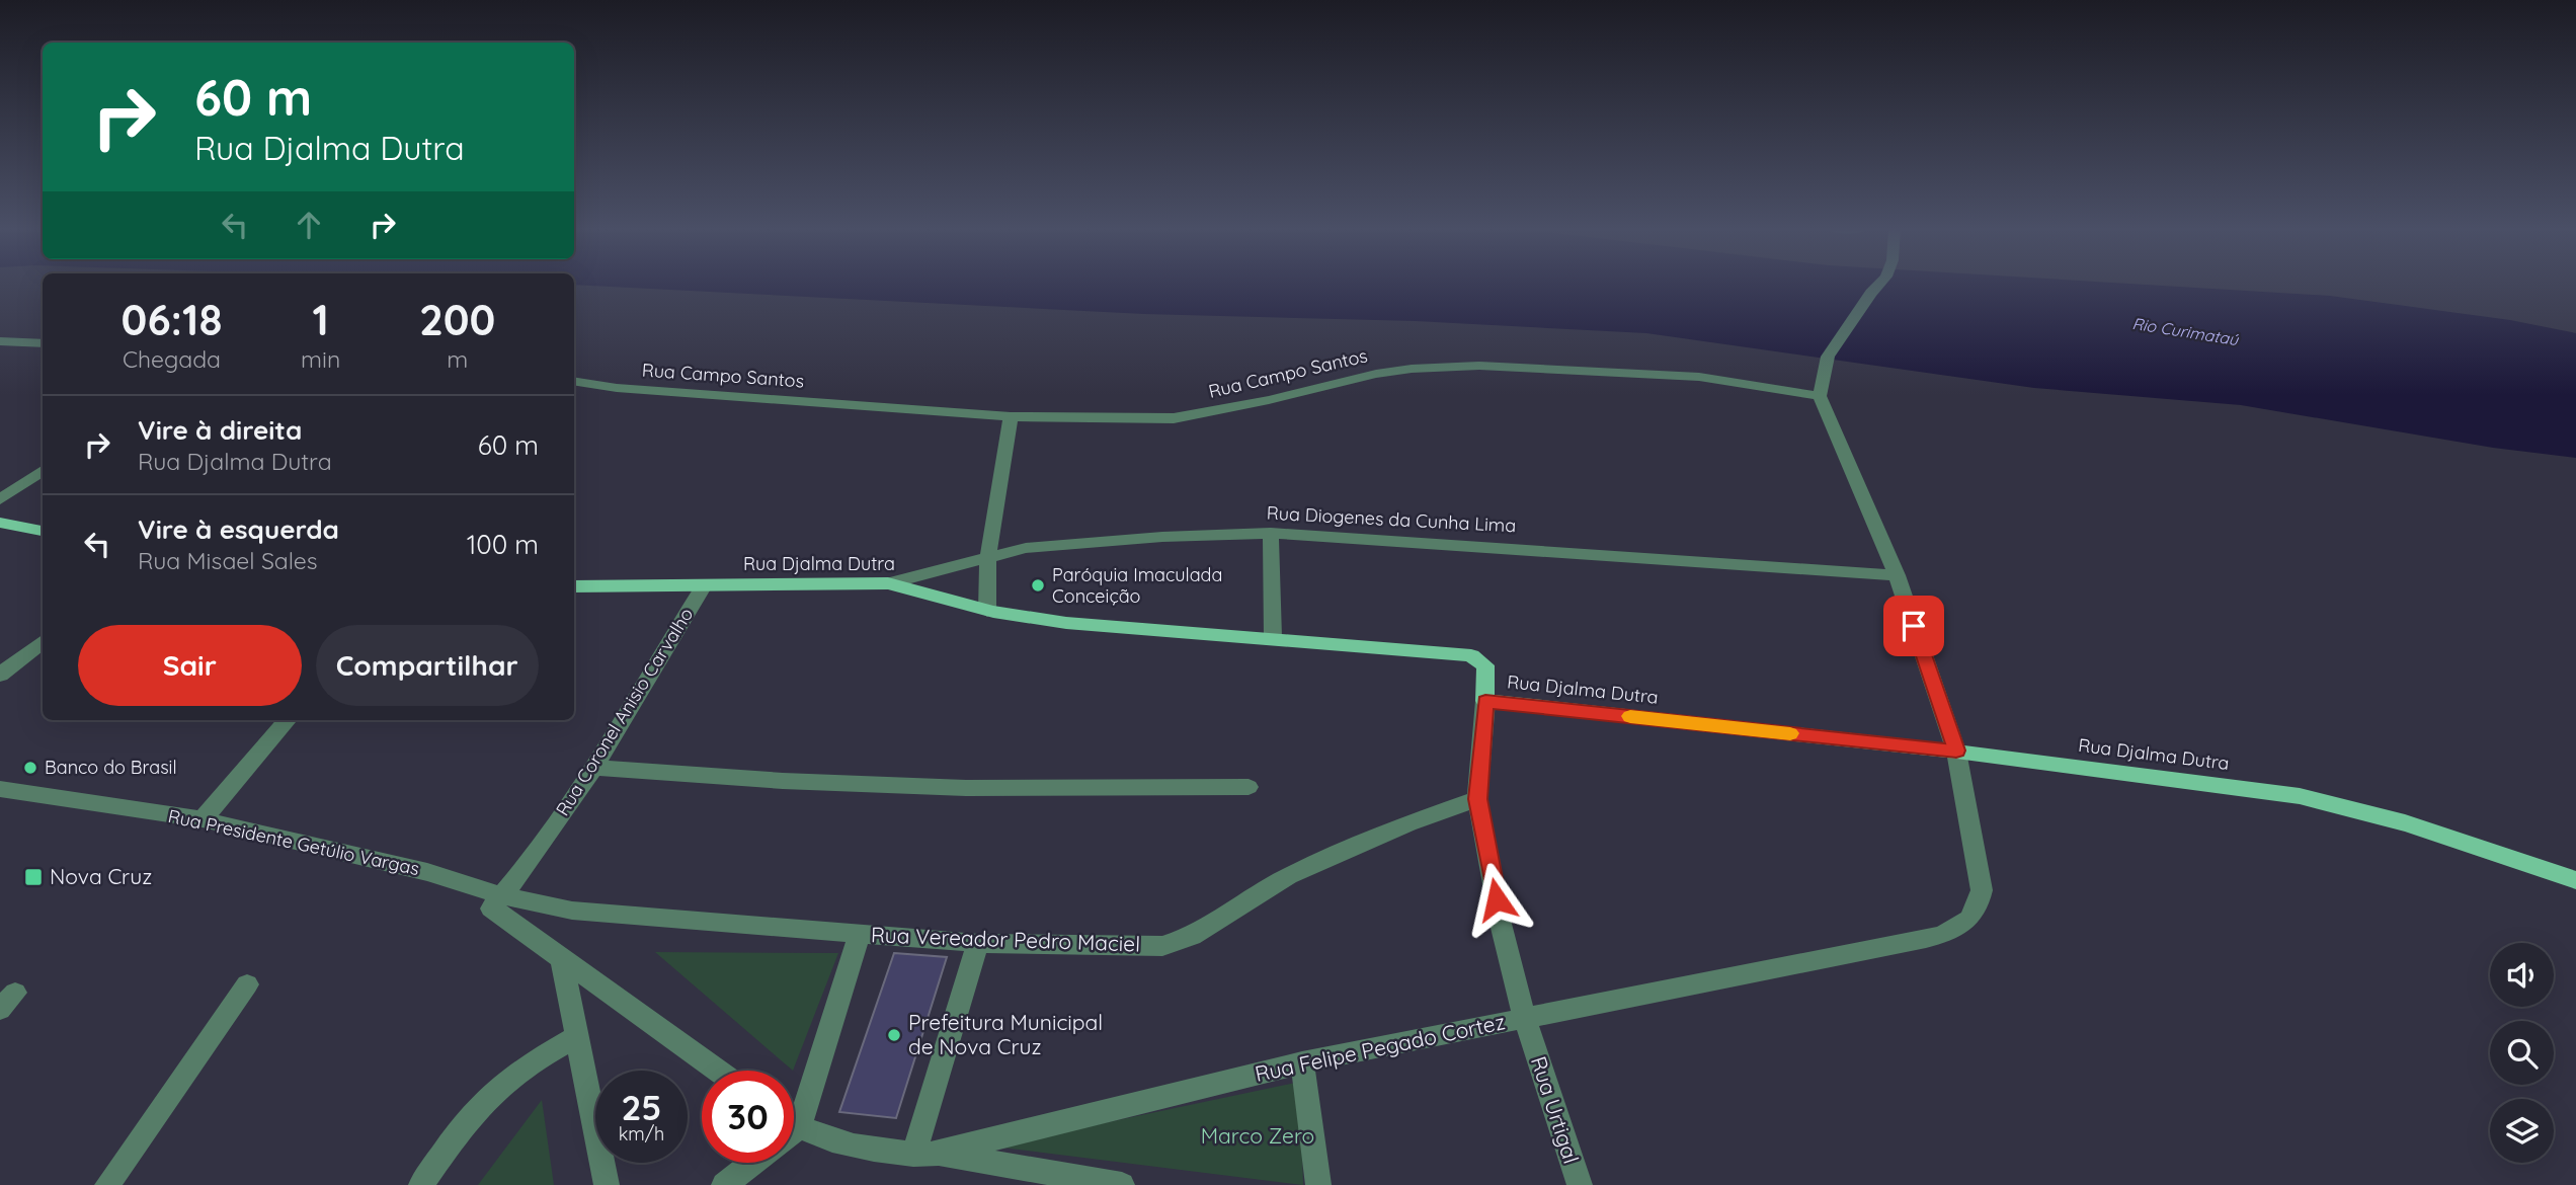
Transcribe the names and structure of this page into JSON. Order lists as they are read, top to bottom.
{
  "streets": {
    "main road": ["Rua Djalma Dutra"],
    "street": [
      "Rua Campo Santos",
      "Rua Diogenes da Cunha Lima",
      "Rua Coronel Anisio Carvalho",
      "Rua Presidente Getúlio Vargas",
      "Rua Vereador Pedro Maciel",
      "Rua Felipe Pegado Cortez",
      "Rua Urtigal"
    ]
  },
  "crossings": [
    ["Rua Diogenes da Cunha Lima", "Rua Djalma Dutra"],
    ["Rua Djalma Dutra", "Rua Coronel Anisio Carvalho"],
    ["Rua Djalma Dutra", "Rua Felipe Pegado Cortez"],
    ["Rua Djalma Dutra", "Rua Urtigal"],
    ["Rua Coronel Anisio Carvalho", "Rua Presidente Getúlio Vargas"],
    ["Rua Coronel Anisio Carvalho", "Rua Vereador Pedro Maciel"],
    ["Rua Presidente Getúlio Vargas", "Rua Vereador Pedro Maciel"],
    ["Rua Vereador Pedro Maciel", "Rua Urtigal"],
    ["Rua Felipe Pegado Cortez", "Rua Urtigal"]
  ],
  "water": ["Rio Curimataú"],
  "parks": ["Marco Zero"],
  "places": {
    "other": ["Paróquia Imaculada Conceição", "Banco do Brasil", "Prefeitura Municipal de Nova Cruz"],
    "transit": ["Nova Cruz"]
  },
  "page": {
    "turn": ["60 m", "Rua Djalma Dutra"],
    "eta": [
      "06:18",
      "Chegada",
      "1",
      "min",
      "200",
      "m"
    ],
    "list": [
      {
        "name": "Vire à direita",
        "note": "Rua Djalma Dutra",
        "value": "60 m"
      },
      {
        "name": "Vire à esquerda",
        "note": "Rua Misael Sales",
        "value": "100 m"
      }
    ],
    "buttons": ["Sair", "Compartilhar"],
    "speed": "25 km/h",
    "limit": "30"
  }
}
